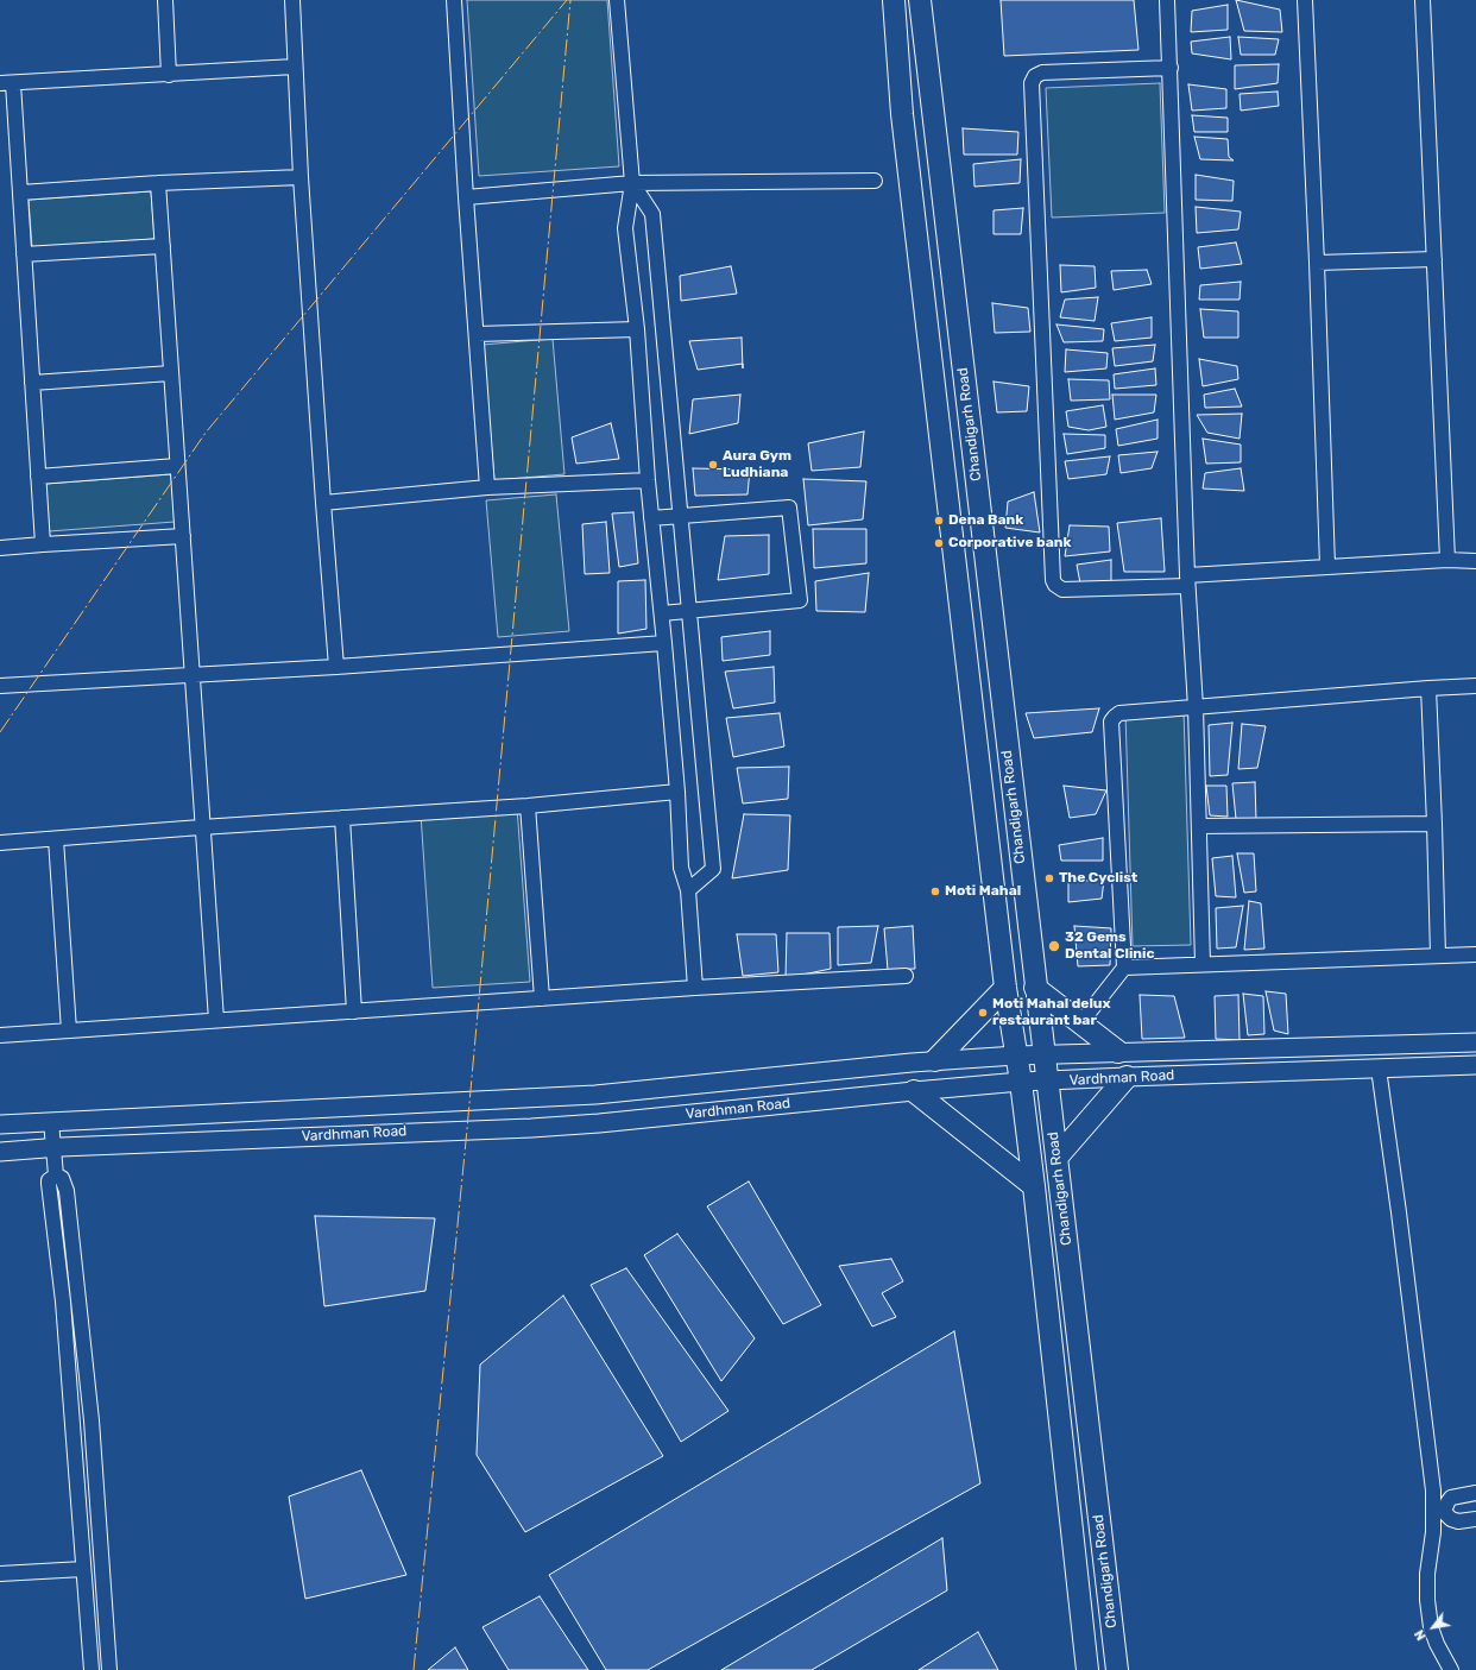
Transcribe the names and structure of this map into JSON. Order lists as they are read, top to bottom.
{
  "streets": {
    "main road": ["Chandigarh Road"],
    "street": ["Vardhman Road"]
  },
  "crossings": [
    ["Chandigarh Road", "Vardhman Road"]
  ],
  "places": [
    "Aura Gym Ludhiana",
    "Dena Bank",
    "Corporative bank",
    "The Cyclist",
    "Moti Mahal",
    "32 Gems Dental Clinic",
    "Moti Mahal delux restaurant bar"
  ],
  "north": "bottom left"
}
